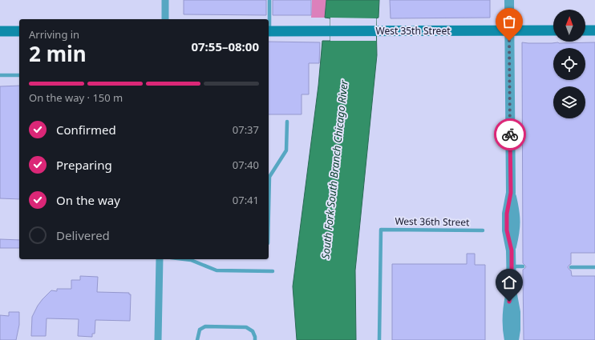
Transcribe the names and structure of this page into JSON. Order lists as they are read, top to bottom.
{
  "streets": {
    "main road": ["West 35th Street"],
    "lane": ["West 36th Street"]
  },
  "water": ["South Fork South Branch Chicago River"],
  "north": "top",
  "page": {
    "heading": ["2 min", "Arriving in", "07:55–08:00"],
    "bar": "On the way · 150 m",
    "list": [
      ["Confirmed", "07:37"],
      ["Preparing", "07:40"],
      ["On the way", "07:41"],
      "Delivered"
    ]
  }
}
